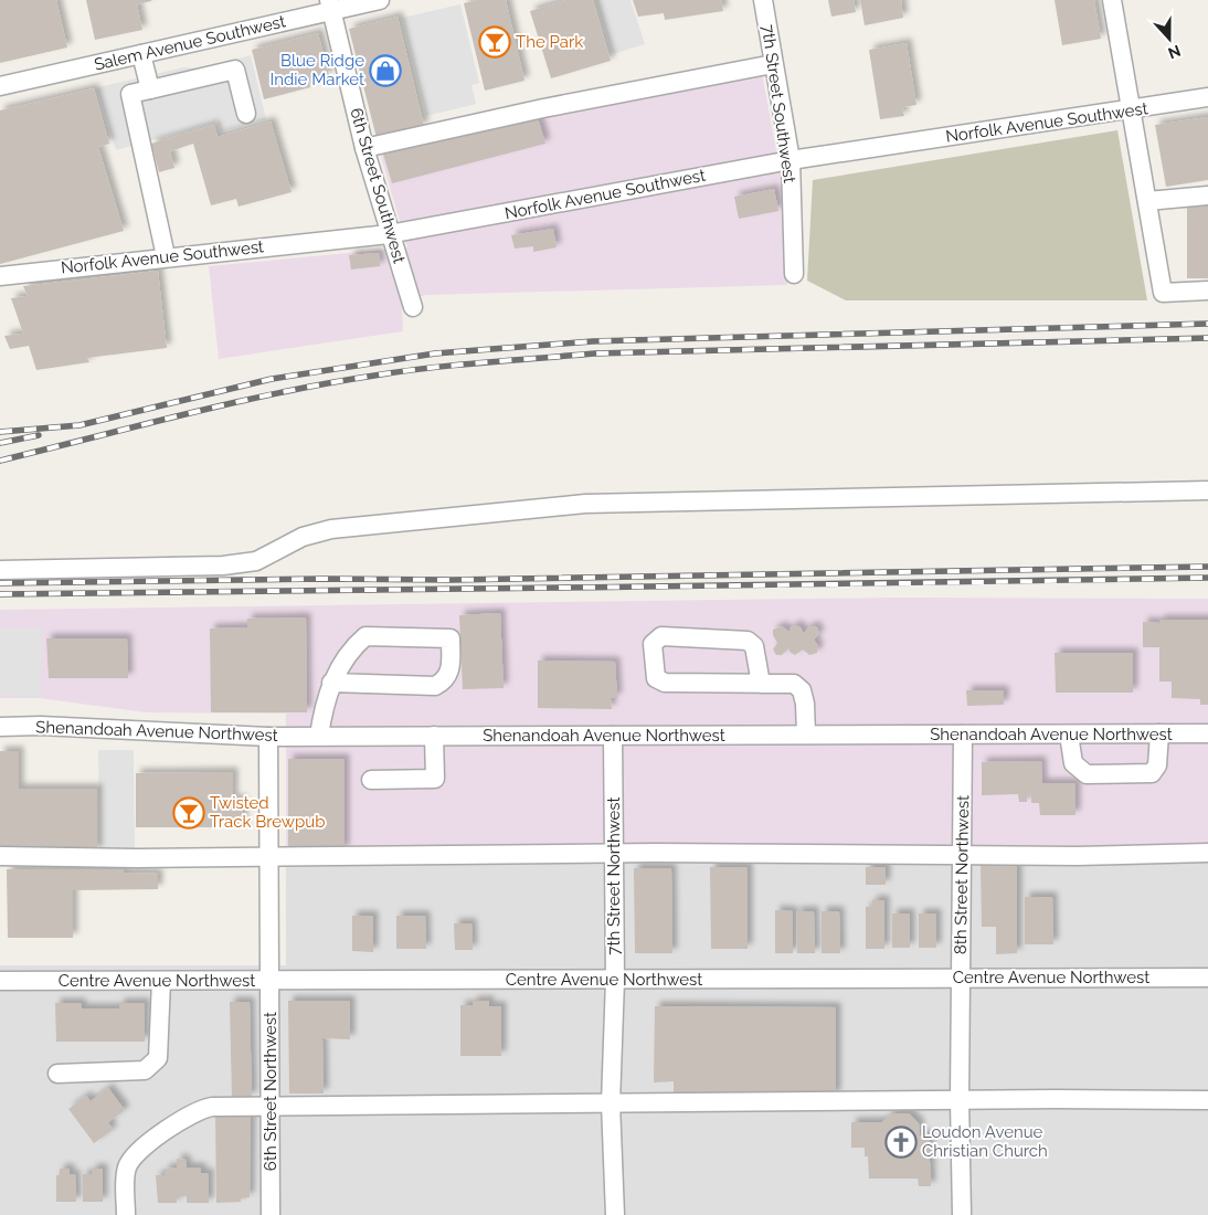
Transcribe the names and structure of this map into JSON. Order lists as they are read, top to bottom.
{
  "streets": {
    "street": [
      "Salem Avenue Southwest",
      "7th Street Southwest",
      "Norfolk Avenue Southwest",
      "6th Street Southwest",
      "Shenandoah Avenue Northwest",
      "8th Street Northwest",
      "7th Street Northwest",
      "Centre Avenue Northwest",
      "6th Street Northwest"
    ]
  },
  "crossings": [
    ["Salem Avenue Southwest", "6th Street Southwest"],
    ["7th Street Southwest", "Norfolk Avenue Southwest"],
    ["Norfolk Avenue Southwest", "6th Street Southwest"],
    ["Shenandoah Avenue Northwest", "8th Street Northwest"],
    ["Shenandoah Avenue Northwest", "7th Street Northwest"],
    ["Shenandoah Avenue Northwest", "6th Street Northwest"],
    ["8th Street Northwest", "Centre Avenue Northwest"],
    ["7th Street Northwest", "Centre Avenue Northwest"],
    ["Centre Avenue Northwest", "6th Street Northwest"]
  ],
  "places": {
    "bar": ["The Park", "Twisted Track Brewpub"],
    "shop": ["Blue Ridge Indie Market"],
    "church": ["Loudon Avenue Christian Church"]
  },
  "north": "bottom"
}
